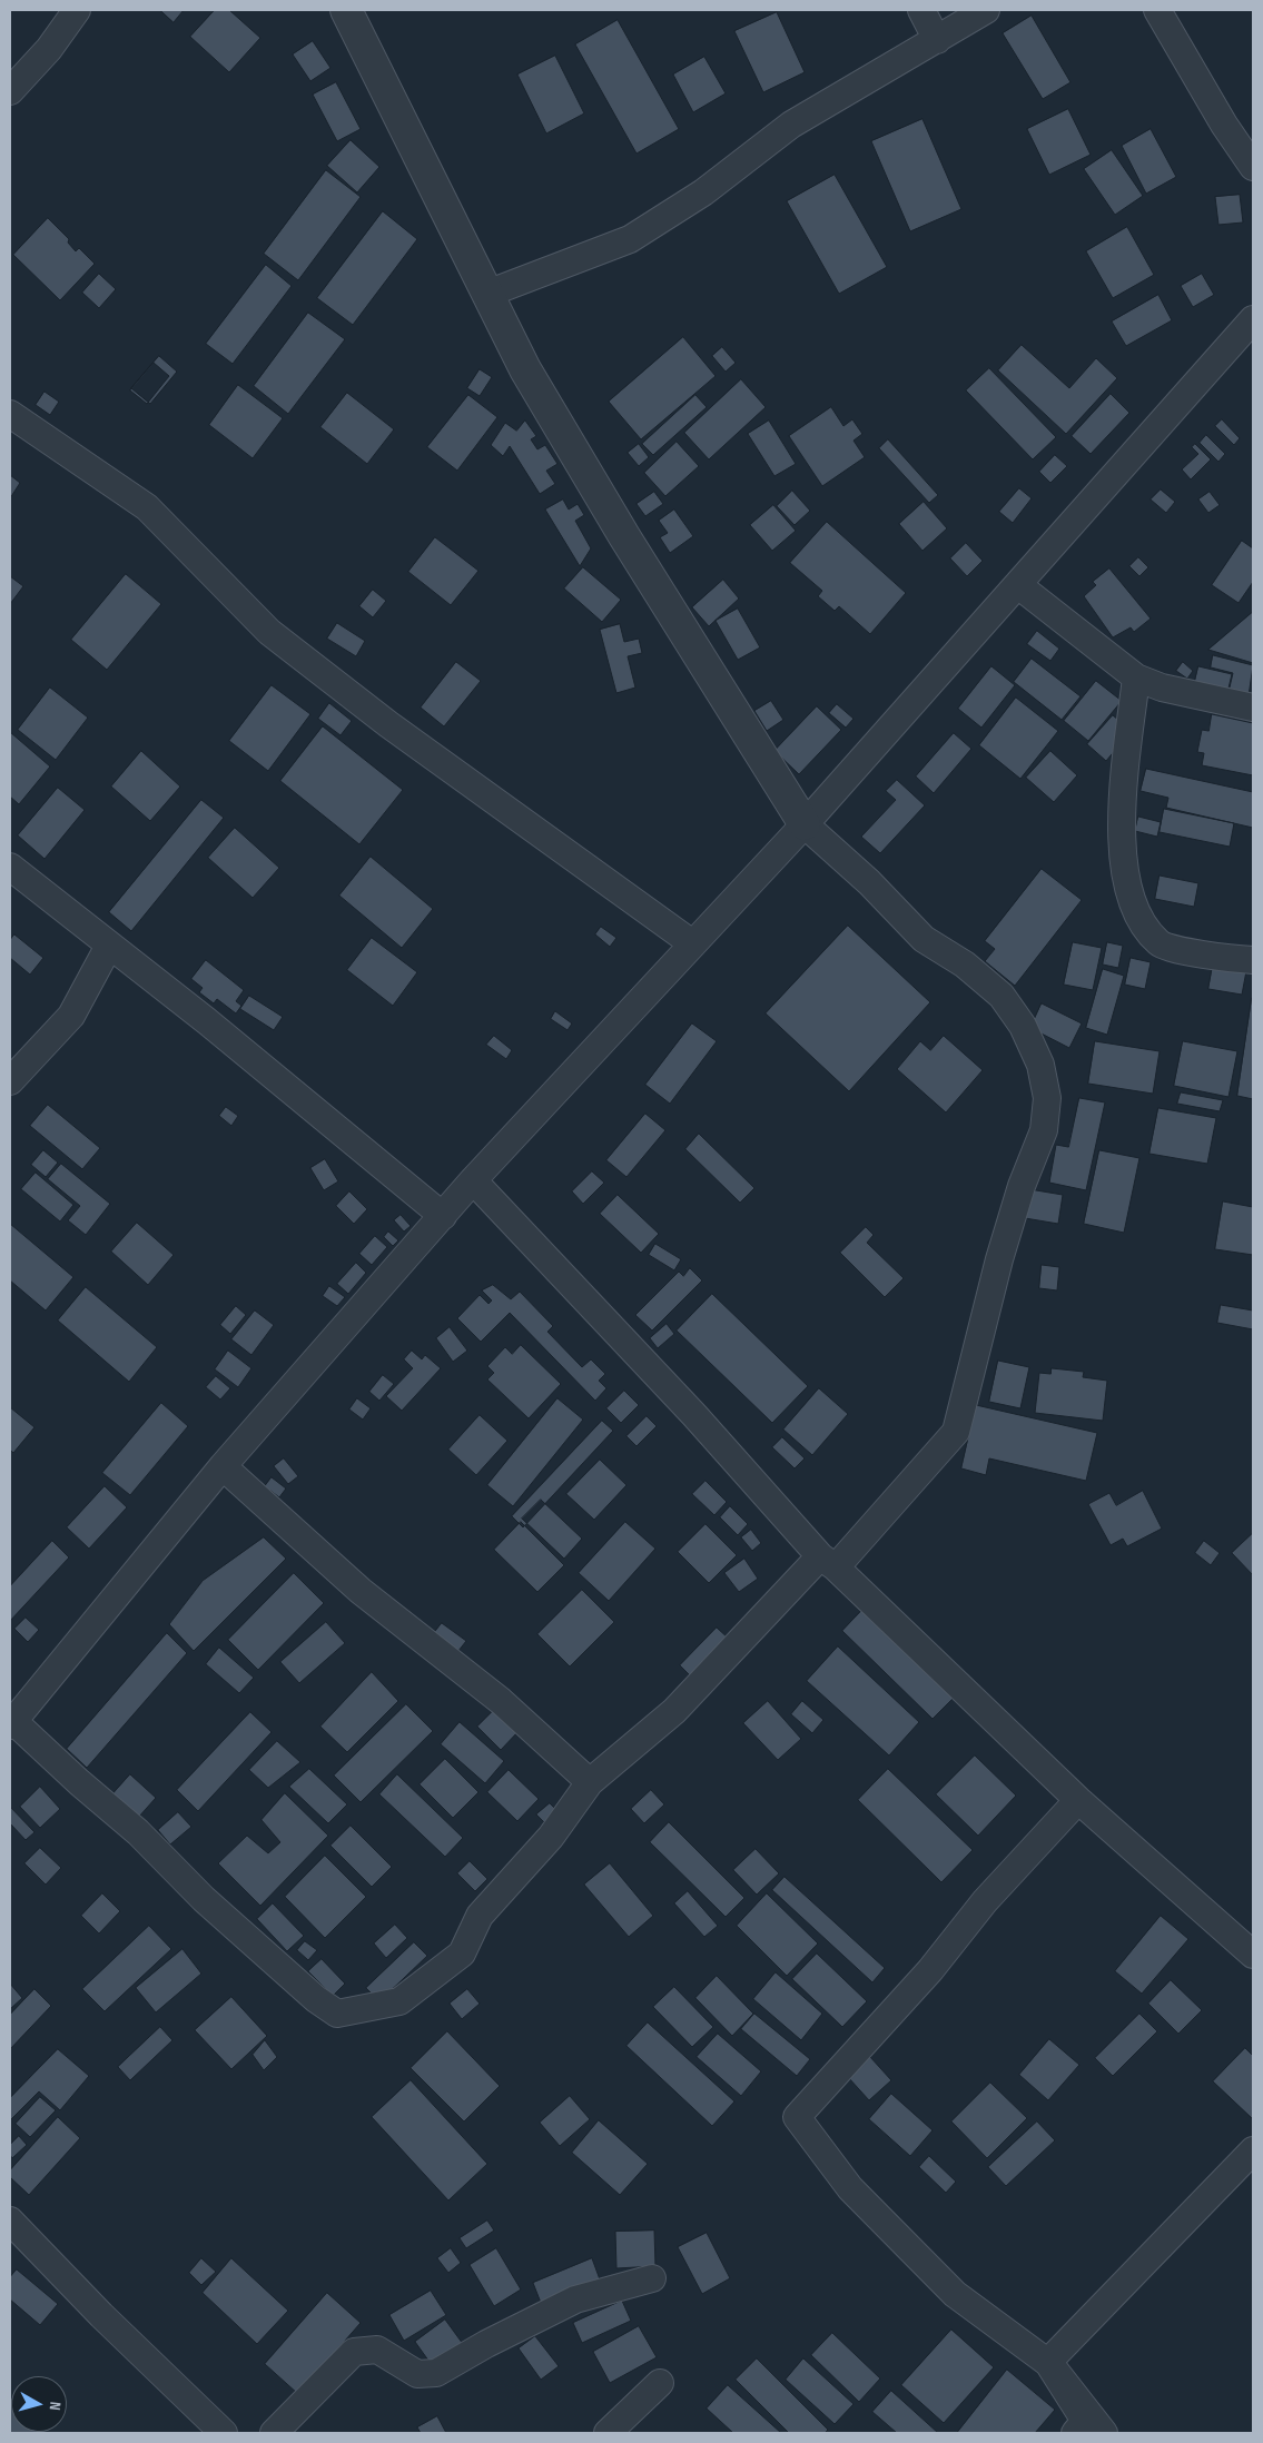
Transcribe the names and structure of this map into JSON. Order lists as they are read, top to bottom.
{
  "north": "right"
}
